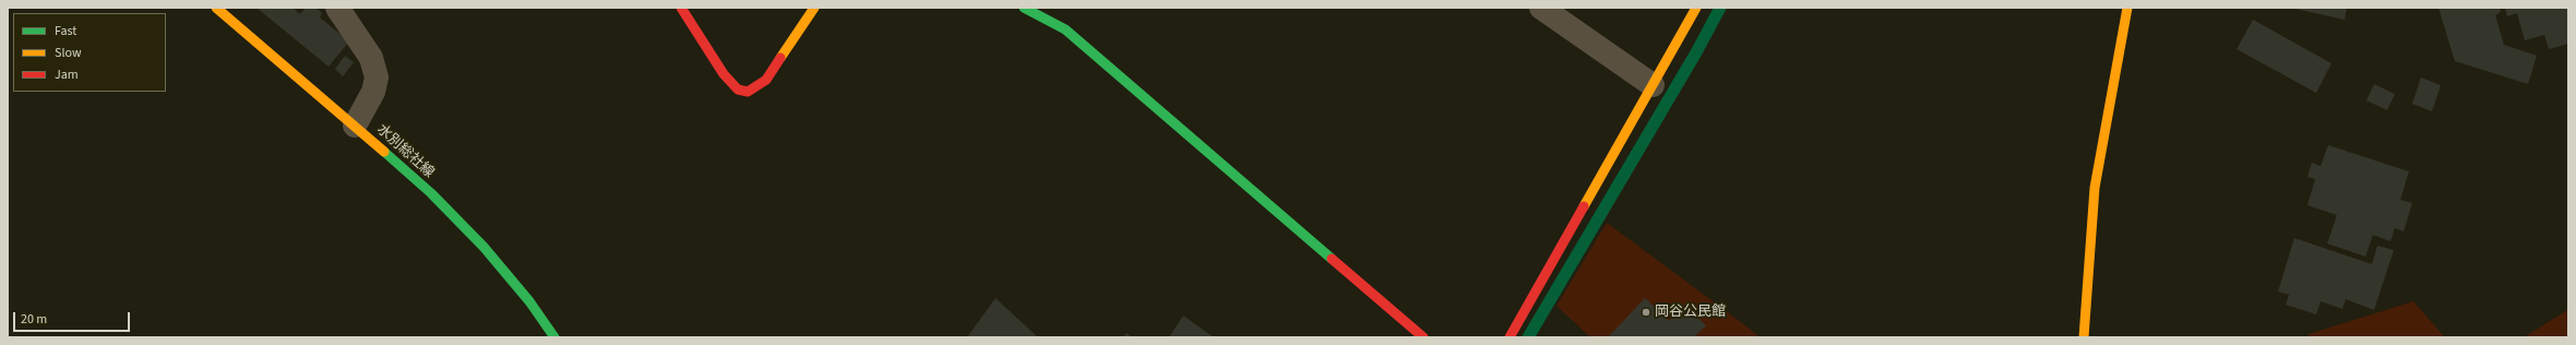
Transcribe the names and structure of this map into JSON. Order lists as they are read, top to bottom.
{
  "streets": {
    "street": ["水別総社線"]
  },
  "places": ["岡谷公民館"],
  "legend": ["Fast", "Slow", "Jam"],
  "scale_bar": "20 m"
}
